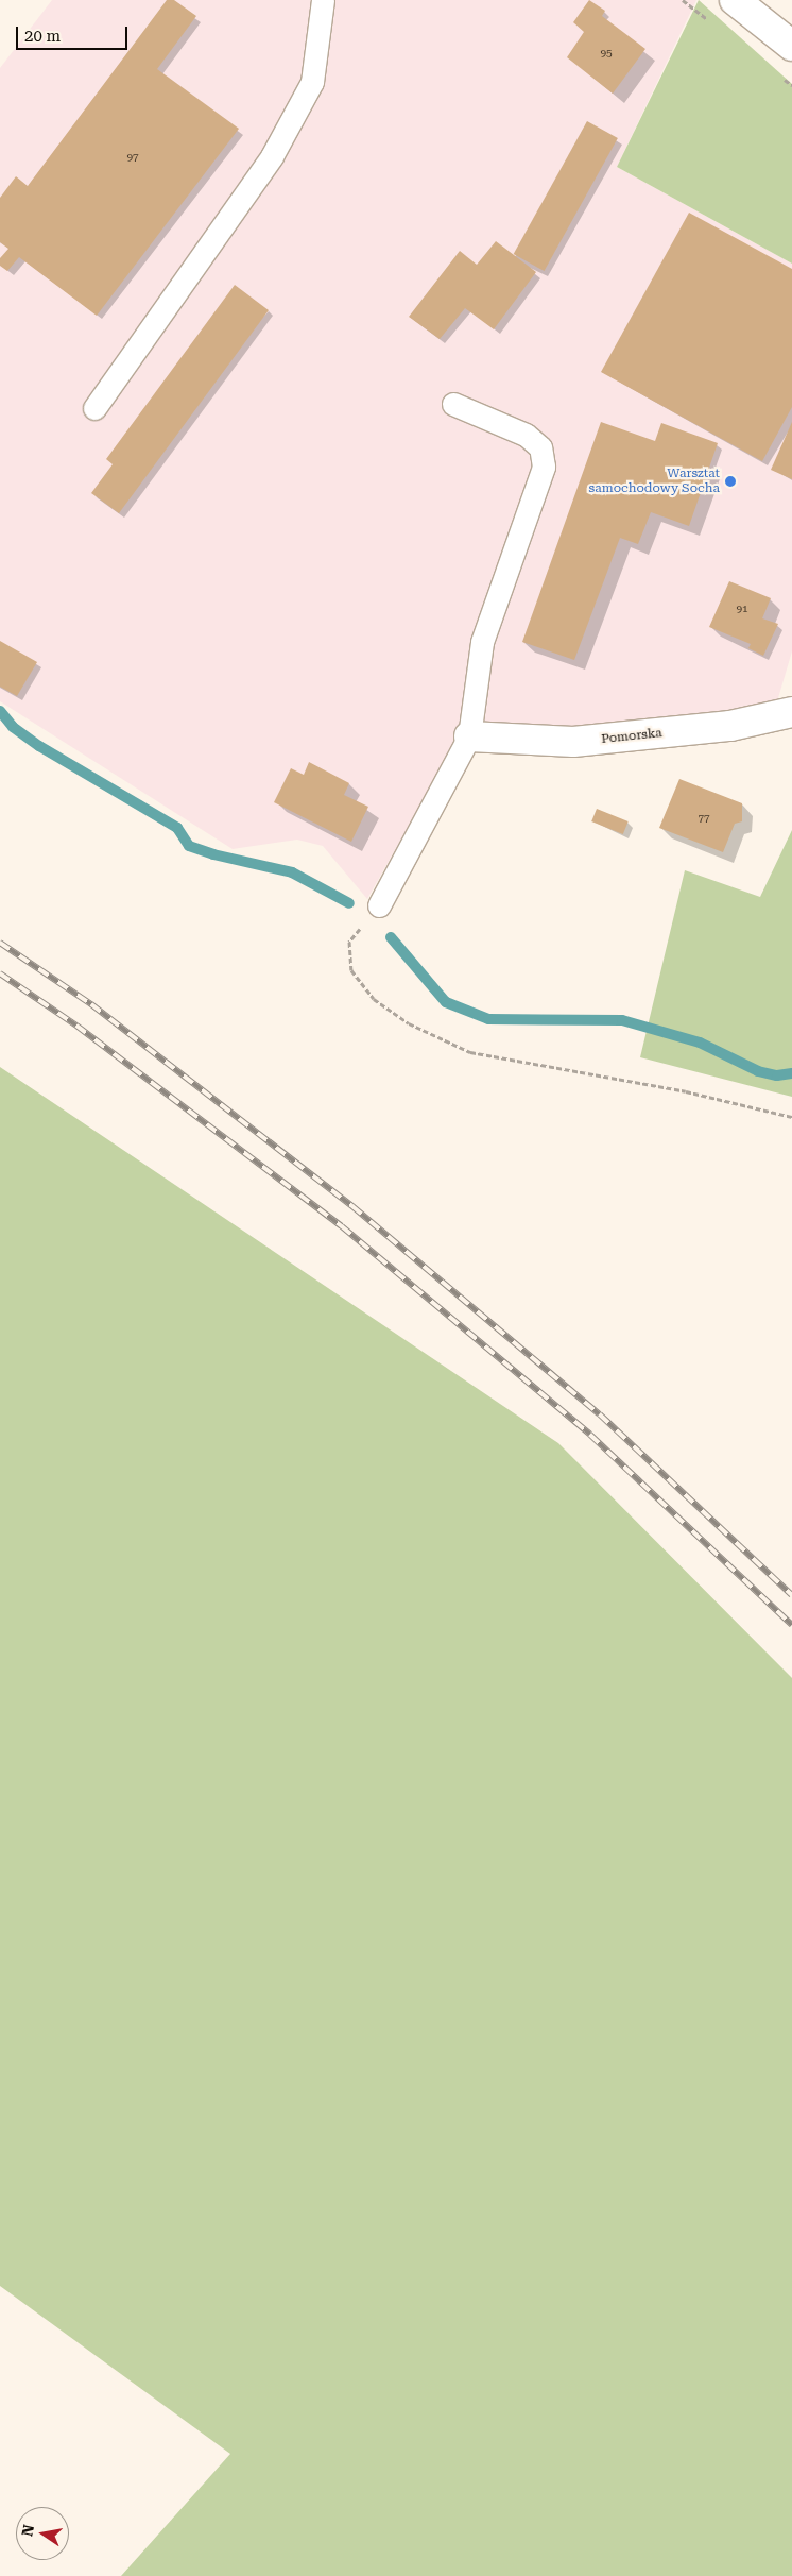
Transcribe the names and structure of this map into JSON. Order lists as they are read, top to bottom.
{
  "streets": {
    "street": ["Pomorska"]
  },
  "places": ["Warsztat samochodowy Socha"],
  "house_numbers": [
    "95",
    "97",
    "91",
    "77"
  ],
  "scale_bar": "20 m",
  "north": "left"
}
